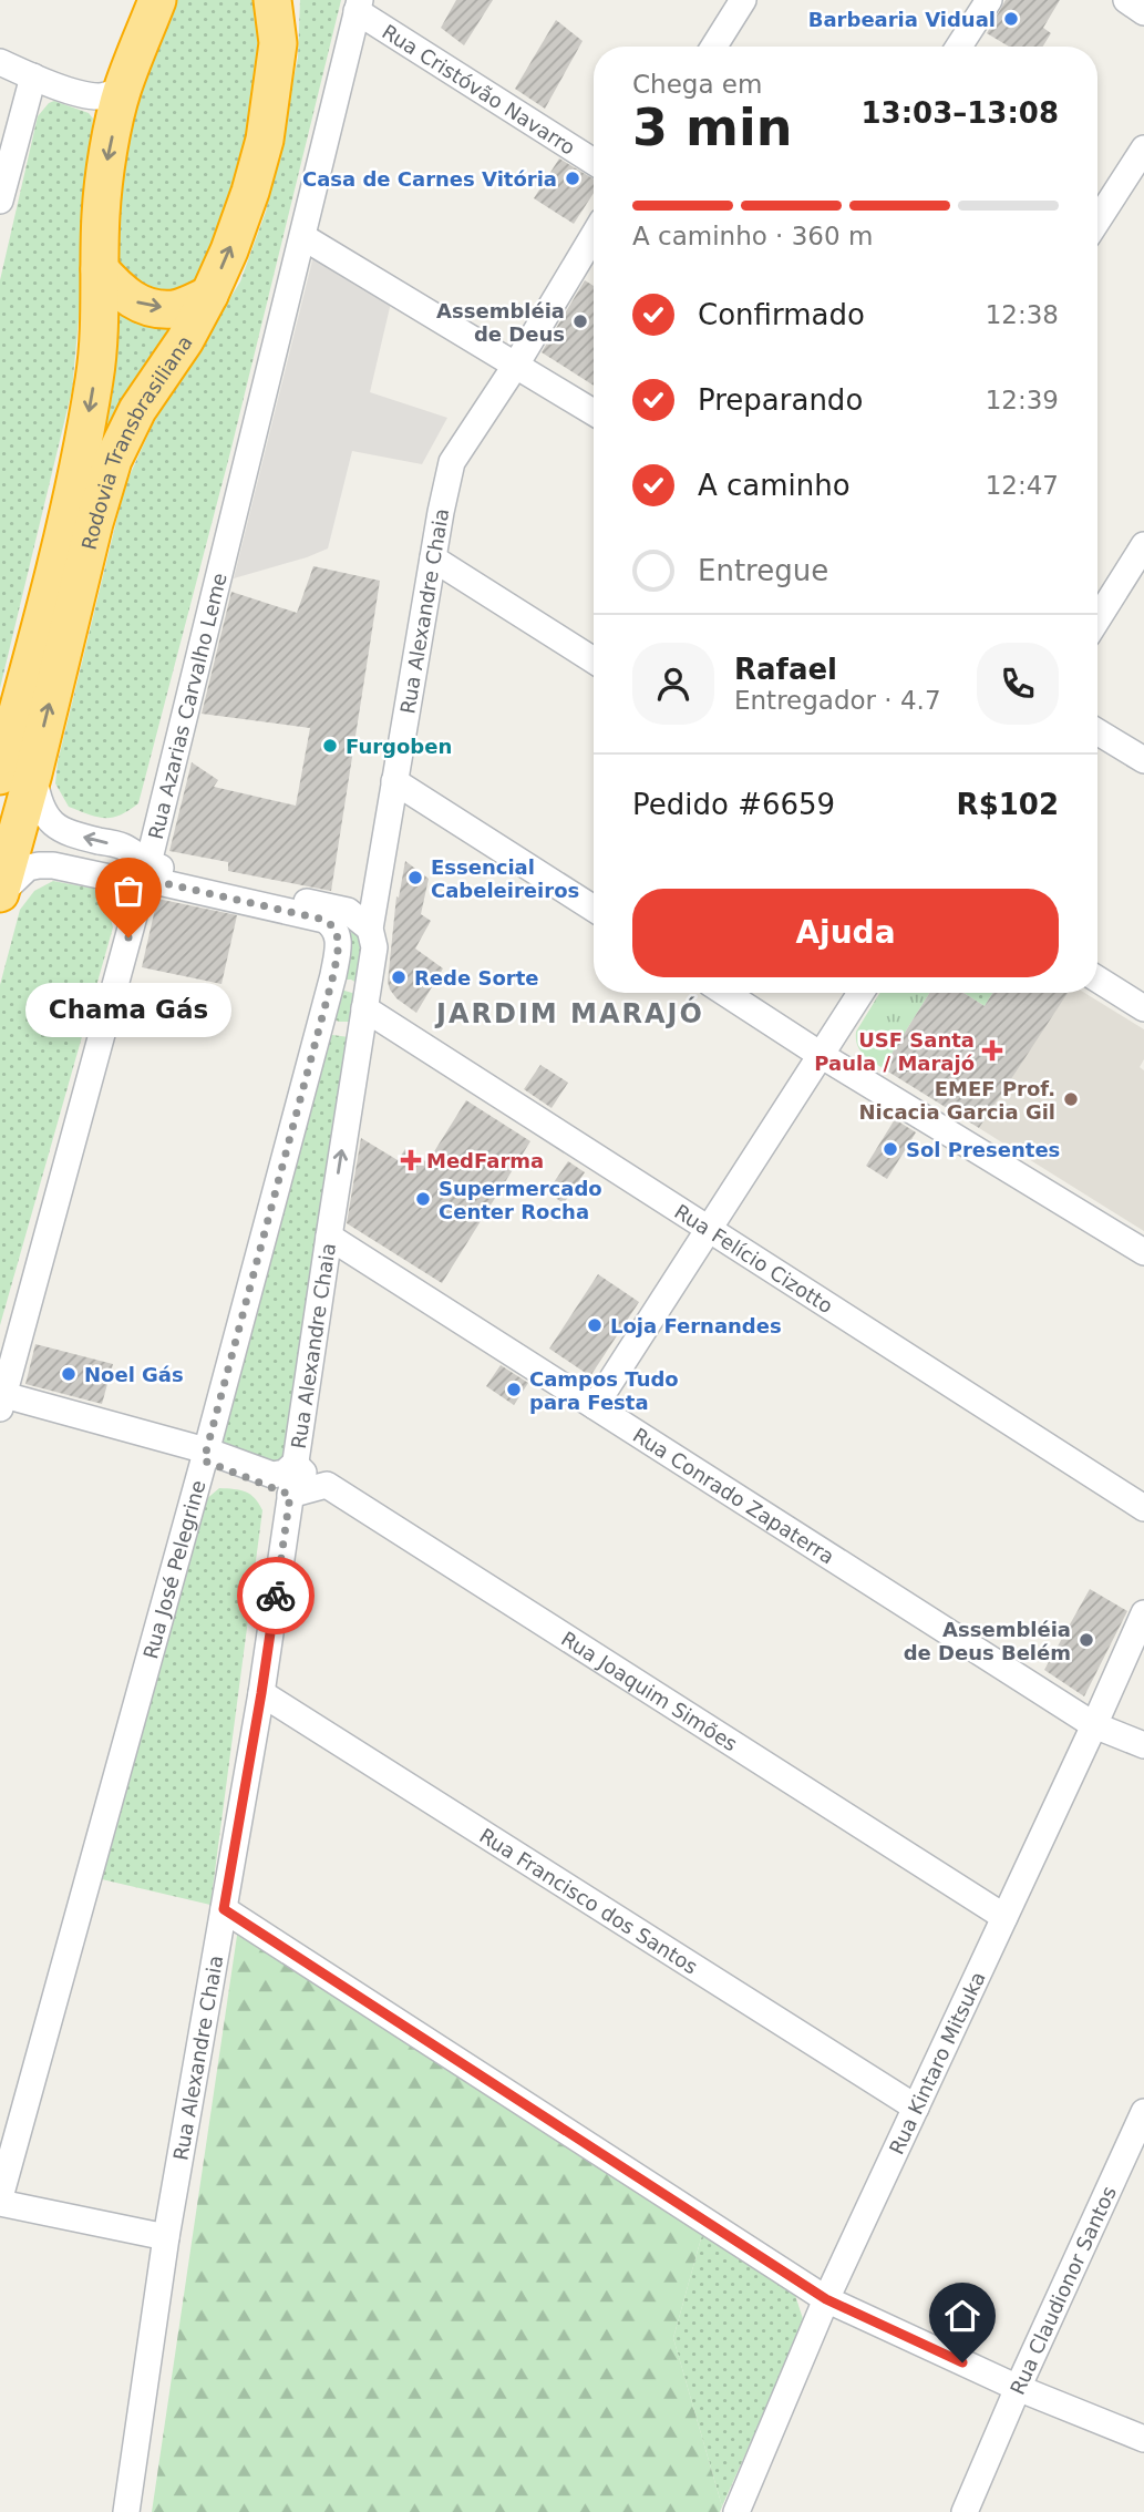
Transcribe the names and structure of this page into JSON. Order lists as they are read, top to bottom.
{
  "streets": {
    "highway": ["Rodovia Transbrasiliana"],
    "street": [
      "Rua Cristóvão Navarro",
      "Rua Alexandre Chaia",
      "Rua Azarias Carvalho Leme",
      "Rua Felício Cizotto",
      "Rua Conrado Zapaterra",
      "Rua José Pelegrine",
      "Rua Joaquim Simões",
      "Rua Francisco dos Santos",
      "Rua Kintaro Mitsuka",
      "Rua Claudionor Santos"
    ]
  },
  "crossings": [
    ["Rua Cristóvão Navarro", "Rua Azarias Carvalho Leme"],
    ["Rua Alexandre Chaia", "Rua Felício Cizotto"],
    ["Rua Alexandre Chaia", "Rua Conrado Zapaterra"],
    ["Rua Alexandre Chaia", "Rua José Pelegrine"],
    ["Rua Alexandre Chaia", "Rua Joaquim Simões"],
    ["Rua Alexandre Chaia", "Rua Francisco dos Santos"],
    ["Rua Azarias Carvalho Leme", "Rua José Pelegrine"],
    ["Rua Felício Cizotto", "Rua José Pelegrine"],
    ["Rua Conrado Zapaterra", "Rua Kintaro Mitsuka"],
    ["Rua Joaquim Simões", "Rua Kintaro Mitsuka"],
    ["Rua Francisco dos Santos", "Rua Kintaro Mitsuka"]
  ],
  "districts": ["JARDIM MARAJÓ"],
  "places": {
    "other": [
      "Barbearia Vidual",
      "Casa de Carnes Vitória",
      "Assembléia de Deus",
      "Furgoben",
      "Essencial Cabeleireiros",
      "Chama Gás",
      "Rede Sorte",
      "EMEF Prof. Nicacia Garcia Gil",
      "Sol Presentes",
      "Supermercado Center Rocha",
      "Loja Fernandes",
      "Noel Gás",
      "Campos Tudo para Festa",
      "Assembléia de Deus Belém"
    ],
    "health": ["USF Santa Paula / Marajó", "MedFarma"]
  },
  "page": {
    "heading": ["3 min", "Chega em", "13:03–13:08"],
    "panel": [
      "Rafael",
      "Entregador · 4.7",
      "Pedido #6659",
      "R$102"
    ],
    "bar": "A caminho · 360 m",
    "list": [
      ["Confirmado", "12:38"],
      ["Preparando", "12:39"],
      ["A caminho", "12:47"],
      "Entregue"
    ],
    "buttons": "Ajuda",
    "bubble": "Chama Gás"
  }
}
